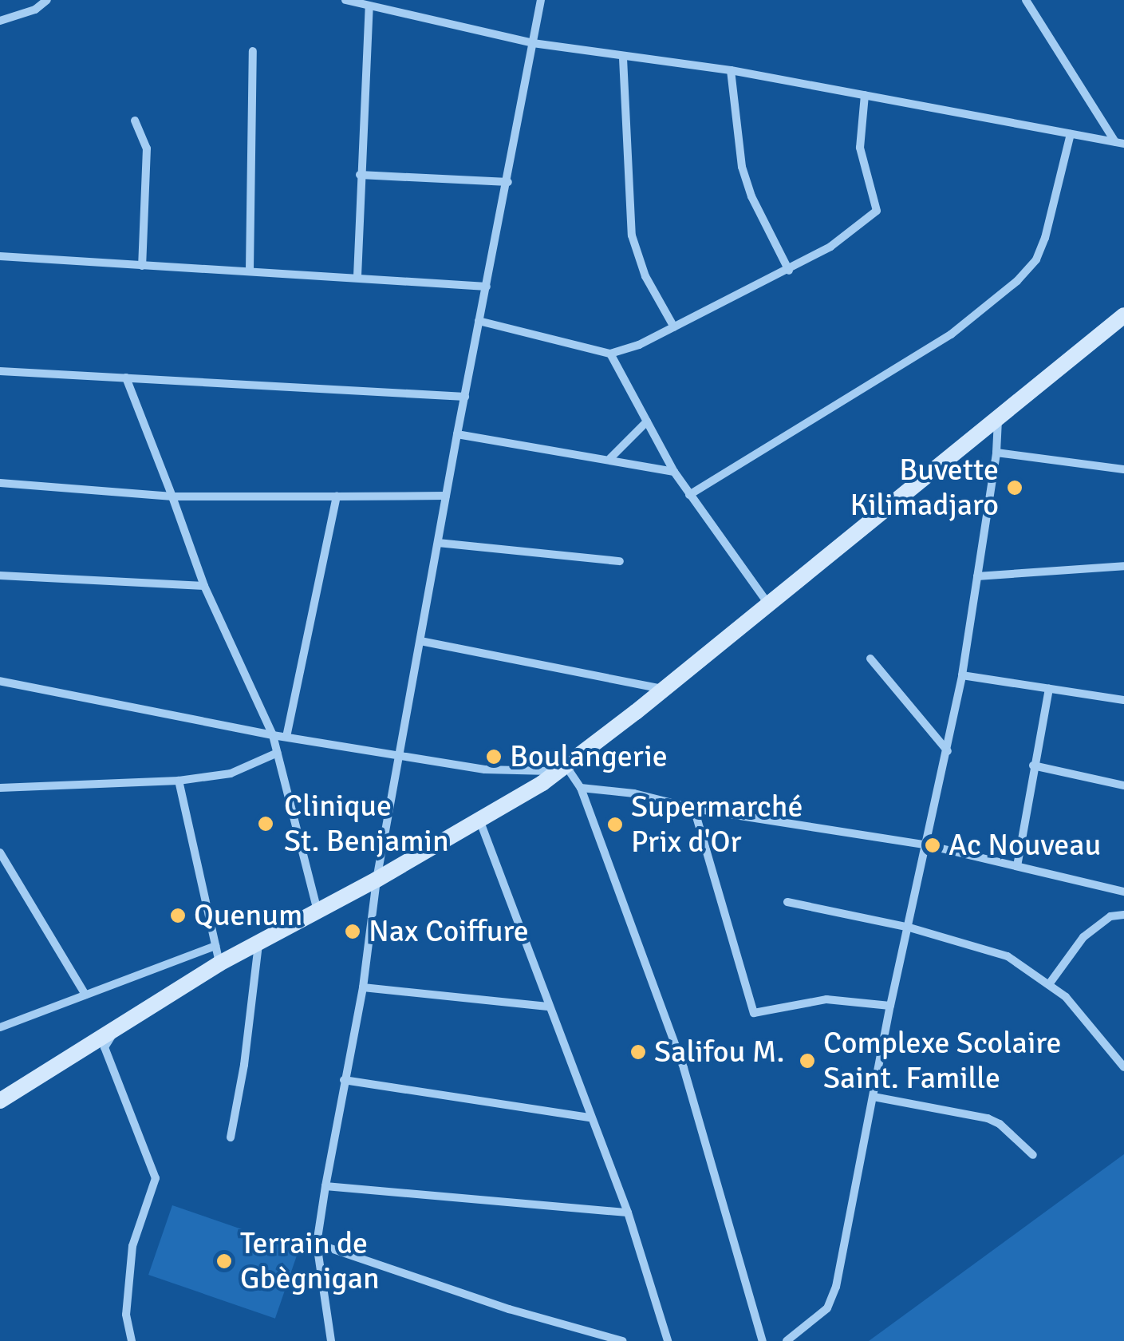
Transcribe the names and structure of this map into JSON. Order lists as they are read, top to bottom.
{
  "places": [
    "Buvette Kilimadjaro",
    "Boulangerie",
    "Clinique St. Benjamin",
    "Supermarché Prix d'Or",
    "Ac Nouveau",
    "Quenum",
    "Nax Coiffure",
    "Salifou M.",
    "Complexe Scolaire Saint. Famille",
    "Terrain de Gbègnigan"
  ]
}
